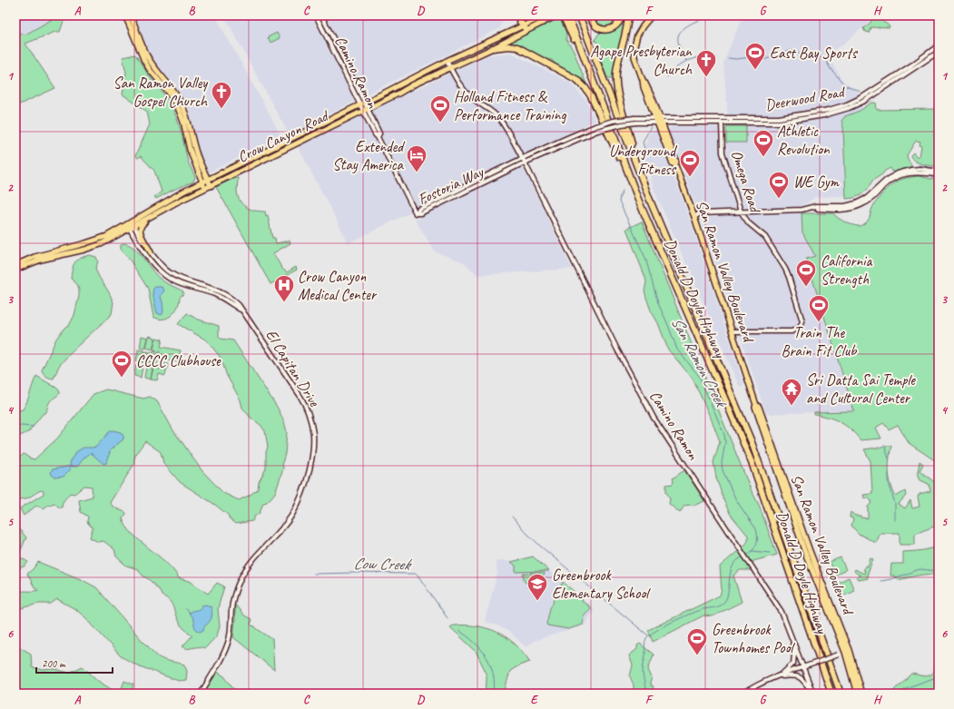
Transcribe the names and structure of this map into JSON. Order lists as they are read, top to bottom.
{
  "streets": {
    "highway": ["Donald D Doyle Highway"],
    "main road": ["Crow Canyon Road", "San Ramon Valley Boulevard"],
    "street": [
      "Camino Ramon",
      "Deerwood Road",
      "Omega Road",
      "Fostoria Way",
      "El Capitan Drive"
    ]
  },
  "crossings": [
    ["Camino Ramon", "Crow Canyon Road"],
    ["Camino Ramon", "Fostoria Way"],
    ["Deerwood Road", "Omega Road"],
    ["Deerwood Road", "Fostoria Way"],
    ["Deerwood Road", "San Ramon Valley Boulevard"],
    ["Crow Canyon Road", "El Capitan Drive"],
    ["Omega Road", "San Ramon Valley Boulevard"]
  ],
  "water": ["San Ramon Creek", "Cow Creek"],
  "places": {
    "sports": [
      "East Bay Sports",
      "Holland Fitness & Performance Training",
      "Athletic Revolution",
      "Underground Fitness",
      "WE Gym",
      "California Strength",
      "Train The Brain Fit Club",
      "CCCC Clubhouse",
      "Greenbrook Townhomes Pool"
    ],
    "church": ["Agape Presbyterian Church", "San Ramon Valley Gospel Church"],
    "hotel": ["Extended Stay America"],
    "hospital": ["Crow Canyon Medical Center"],
    "temple": ["Sri Datta Sai Temple and Cultural Center"],
    "school or university": ["Greenbrook Elementary School"]
  },
  "scale_bar": "200 m",
  "grid": {
    "columns": [
      "A",
      "B",
      "C",
      "D",
      "E",
      "F",
      "G",
      "H"
    ],
    "rows": [
      "1",
      "2",
      "3",
      "4",
      "5",
      "6"
    ]
  }
}
